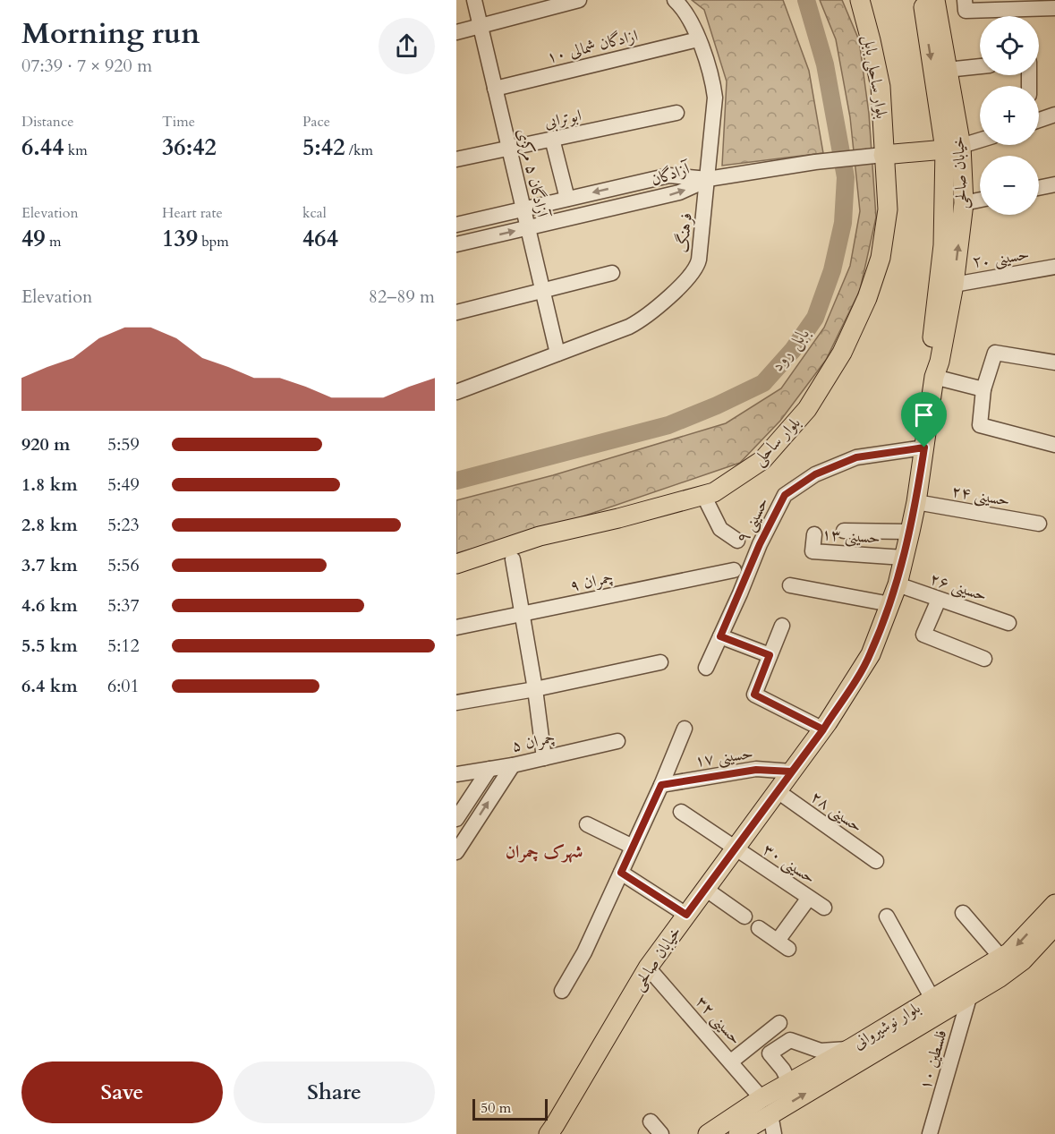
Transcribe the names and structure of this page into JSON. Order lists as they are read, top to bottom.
{
  "streets": {
    "main road": [
      "بلوار ساحلی بابل",
      "خيابان صالحی",
      "بلوار ساحلی",
      "بلوار نوشیروانی"
    ],
    "street": [
      "ازادگان شمالی ۱۰",
      "ابوترابی",
      "آزادگان ۵ مرکزی",
      "آزادگان",
      "فرهنگ",
      "حسینی ٢٠",
      "حسینی ۲۴",
      "حسینی ٩",
      "حسینی ۱۳",
      "چمران ۹",
      "حسینی ۲۶",
      "چمران ۵",
      "حسینی ۱۷",
      "حسینی ۲۸",
      "حسینی ۳۰",
      "حسینی ۳۲",
      "فلسطین ۱۰"
    ]
  },
  "crossings": [
    ["ازادگان شمالی ۱۰", "آزادگان ۵ مرکزی"],
    ["ازادگان شمالی ۱۰", "فرهنگ"],
    ["بلوار ساحلی بابل", "بلوار ساحلی"],
    ["ابوترابی", "آزادگان ۵ مرکزی"],
    ["آزادگان ۵ مرکزی", "آزادگان"],
    ["آزادگان ۵ مرکزی", "فرهنگ"],
    ["خيابان صالحی", "حسینی ٢٠"],
    ["خيابان صالحی", "حسینی ۲۴"],
    ["خيابان صالحی", "حسینی ٩"],
    ["خيابان صالحی", "حسینی ۱۳"],
    ["خيابان صالحی", "حسینی ۲۶"],
    ["خيابان صالحی", "حسینی ۱۷"],
    ["خيابان صالحی", "حسینی ۲۸"],
    ["خيابان صالحی", "حسینی ۳۰"],
    ["خيابان صالحی", "حسینی ۳۲"],
    ["آزادگان", "فرهنگ"],
    ["حسینی ۳۲", "بلوار نوشیروانی"],
    ["بلوار نوشیروانی", "فلسطین ۱۰"]
  ],
  "districts": ["شهرک چمران"],
  "water": ["بابل رود"],
  "scale_bar": "50 m",
  "page": {
    "heading": ["Morning run", "07:39 · 7 × 920 m"],
    "map_buttons": ["+", "−"],
    "stats": [
      ["Distance", "6.44 km"],
      ["Time", "36:42"],
      ["Pace", "5:42 /km"],
      ["Elevation", "49 m"],
      ["Heart rate", "139 bpm"],
      ["kcal", "464"]
    ],
    "chart": ["Elevation", "82–89 m"],
    "list": [
      {
        "name": "920 m",
        "note": "5:59"
      },
      {
        "name": "1.8 km",
        "note": "5:49"
      },
      {
        "name": "2.8 km",
        "note": "5:23"
      },
      {
        "name": "3.7 km",
        "note": "5:56"
      },
      {
        "name": "4.6 km",
        "note": "5:37"
      },
      {
        "name": "5.5 km",
        "note": "5:12"
      },
      {
        "name": "6.4 km",
        "note": "6:01"
      }
    ],
    "buttons": ["Save", "Share"],
    "scale": "50 m"
  }
}
